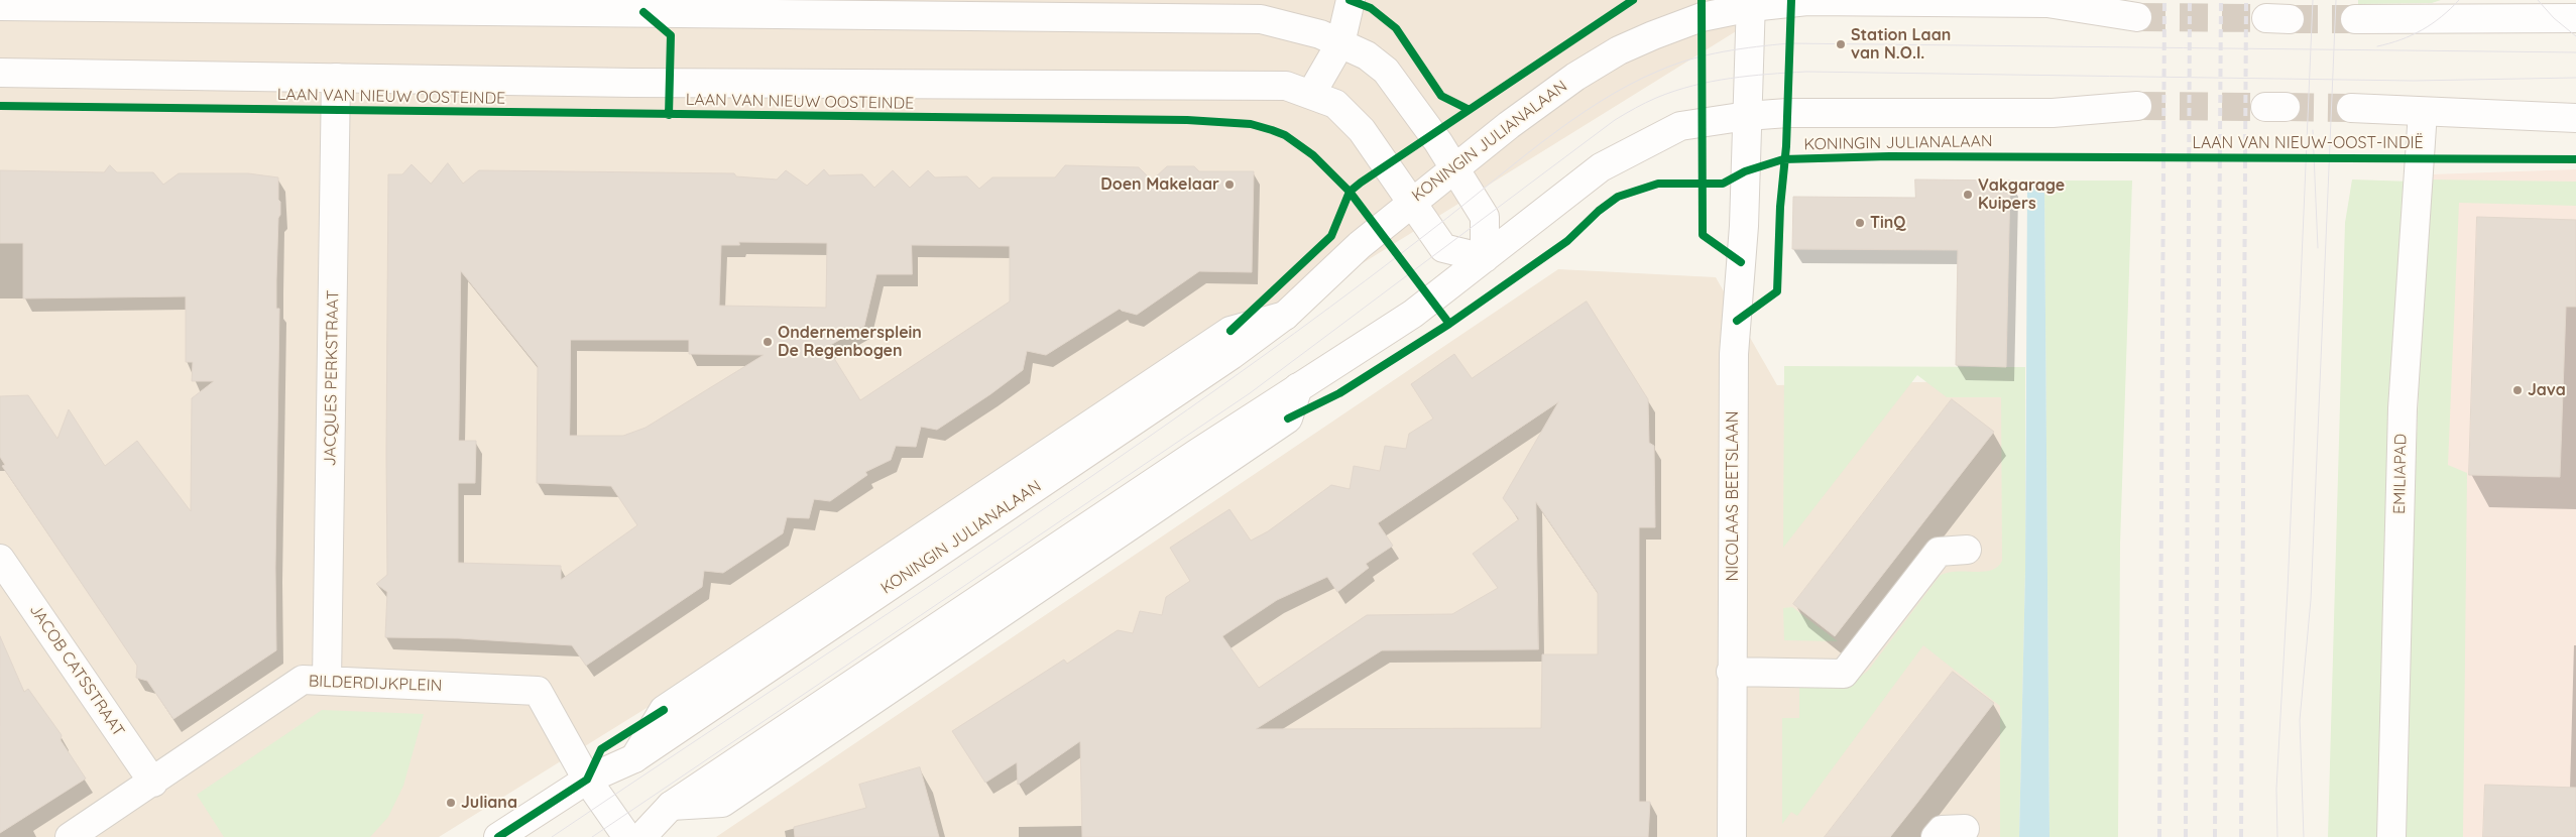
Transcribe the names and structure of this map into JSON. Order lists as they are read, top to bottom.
{
  "streets": {
    "main road": [
      "LAAN VAN NIEUW OOSTEINDE",
      "KONINGIN JULIANALAAN",
      "LAAN VAN NIEUW-OOST-INDIË",
      "JACQUES PERKSTRAAT",
      "EMILIAPAD",
      "NICOLAAS BEETSLAAN",
      "JACOB CATSSTRAAT",
      "BILDERDIJKPLEIN"
    ]
  },
  "crossings": [
    ["LAAN VAN NIEUW OOSTEINDE", "KONINGIN JULIANALAAN"],
    ["LAAN VAN NIEUW OOSTEINDE", "JACQUES PERKSTRAAT"],
    ["KONINGIN JULIANALAAN", "NICOLAAS BEETSLAAN"],
    ["KONINGIN JULIANALAAN", "BILDERDIJKPLEIN"],
    ["LAAN VAN NIEUW-OOST-INDIË", "EMILIAPAD"],
    ["JACQUES PERKSTRAAT", "BILDERDIJKPLEIN"],
    ["JACOB CATSSTRAAT", "BILDERDIJKPLEIN"]
  ],
  "places": [
    "Station Laan van N.O.I.",
    "Doen Makelaar",
    "Vakgarage Kuipers",
    "TinQ",
    "Ondernemersplein De Regenbogen",
    "Java",
    "Juliana"
  ]
}
